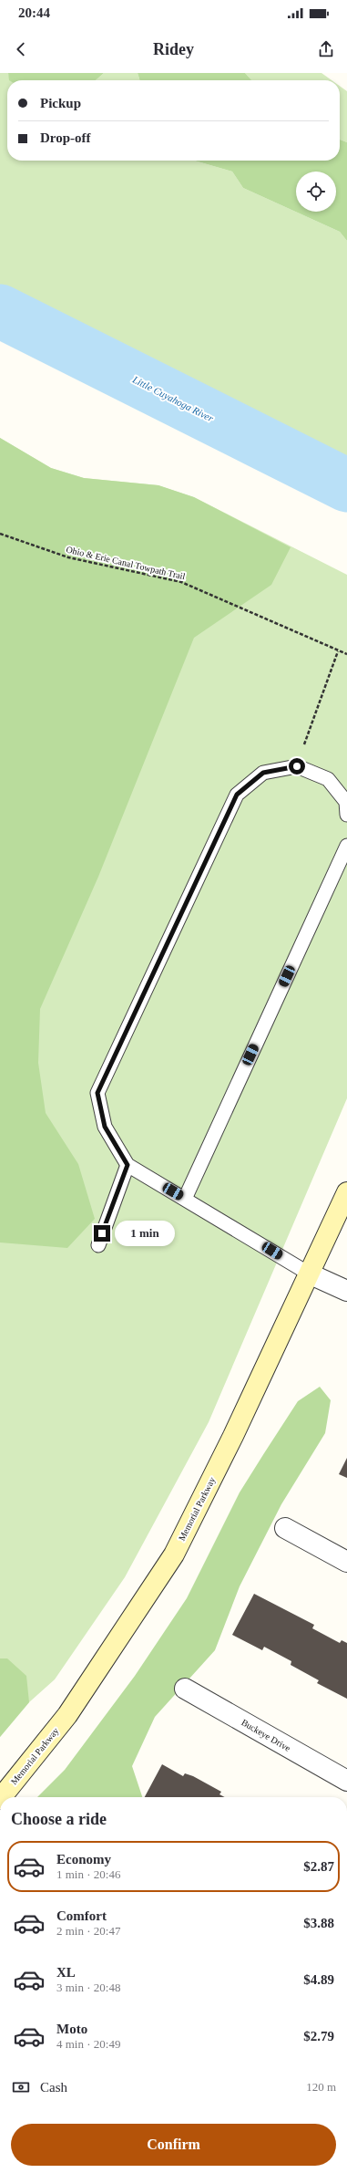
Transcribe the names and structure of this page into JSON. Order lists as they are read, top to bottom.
{
  "streets": {
    "main road": ["Memorial Parkway"],
    "street": ["Buckeye Drive"],
    "path": ["Ohio & Erie Canal Towpath Trail"]
  },
  "water": ["Little Cuyahoga River"],
  "page": {
    "status": "20:44",
    "header": "Ridey",
    "banner": ["Pickup", "Drop-off"],
    "bubble": "1 min",
    "heading": "Choose a ride",
    "list": [
      {
        "name": "Economy",
        "note": "1 min · 20:46",
        "value": "$2.87"
      },
      {
        "name": "Comfort",
        "note": "2 min · 20:47",
        "value": "$3.88"
      },
      {
        "name": "XL",
        "note": "3 min · 20:48",
        "value": "$4.89"
      },
      {
        "name": "Moto",
        "note": "4 min · 20:49",
        "value": "$2.79"
      }
    ],
    "pay": ["Cash", "120 m"],
    "buttons": "Confirm"
  }
}
